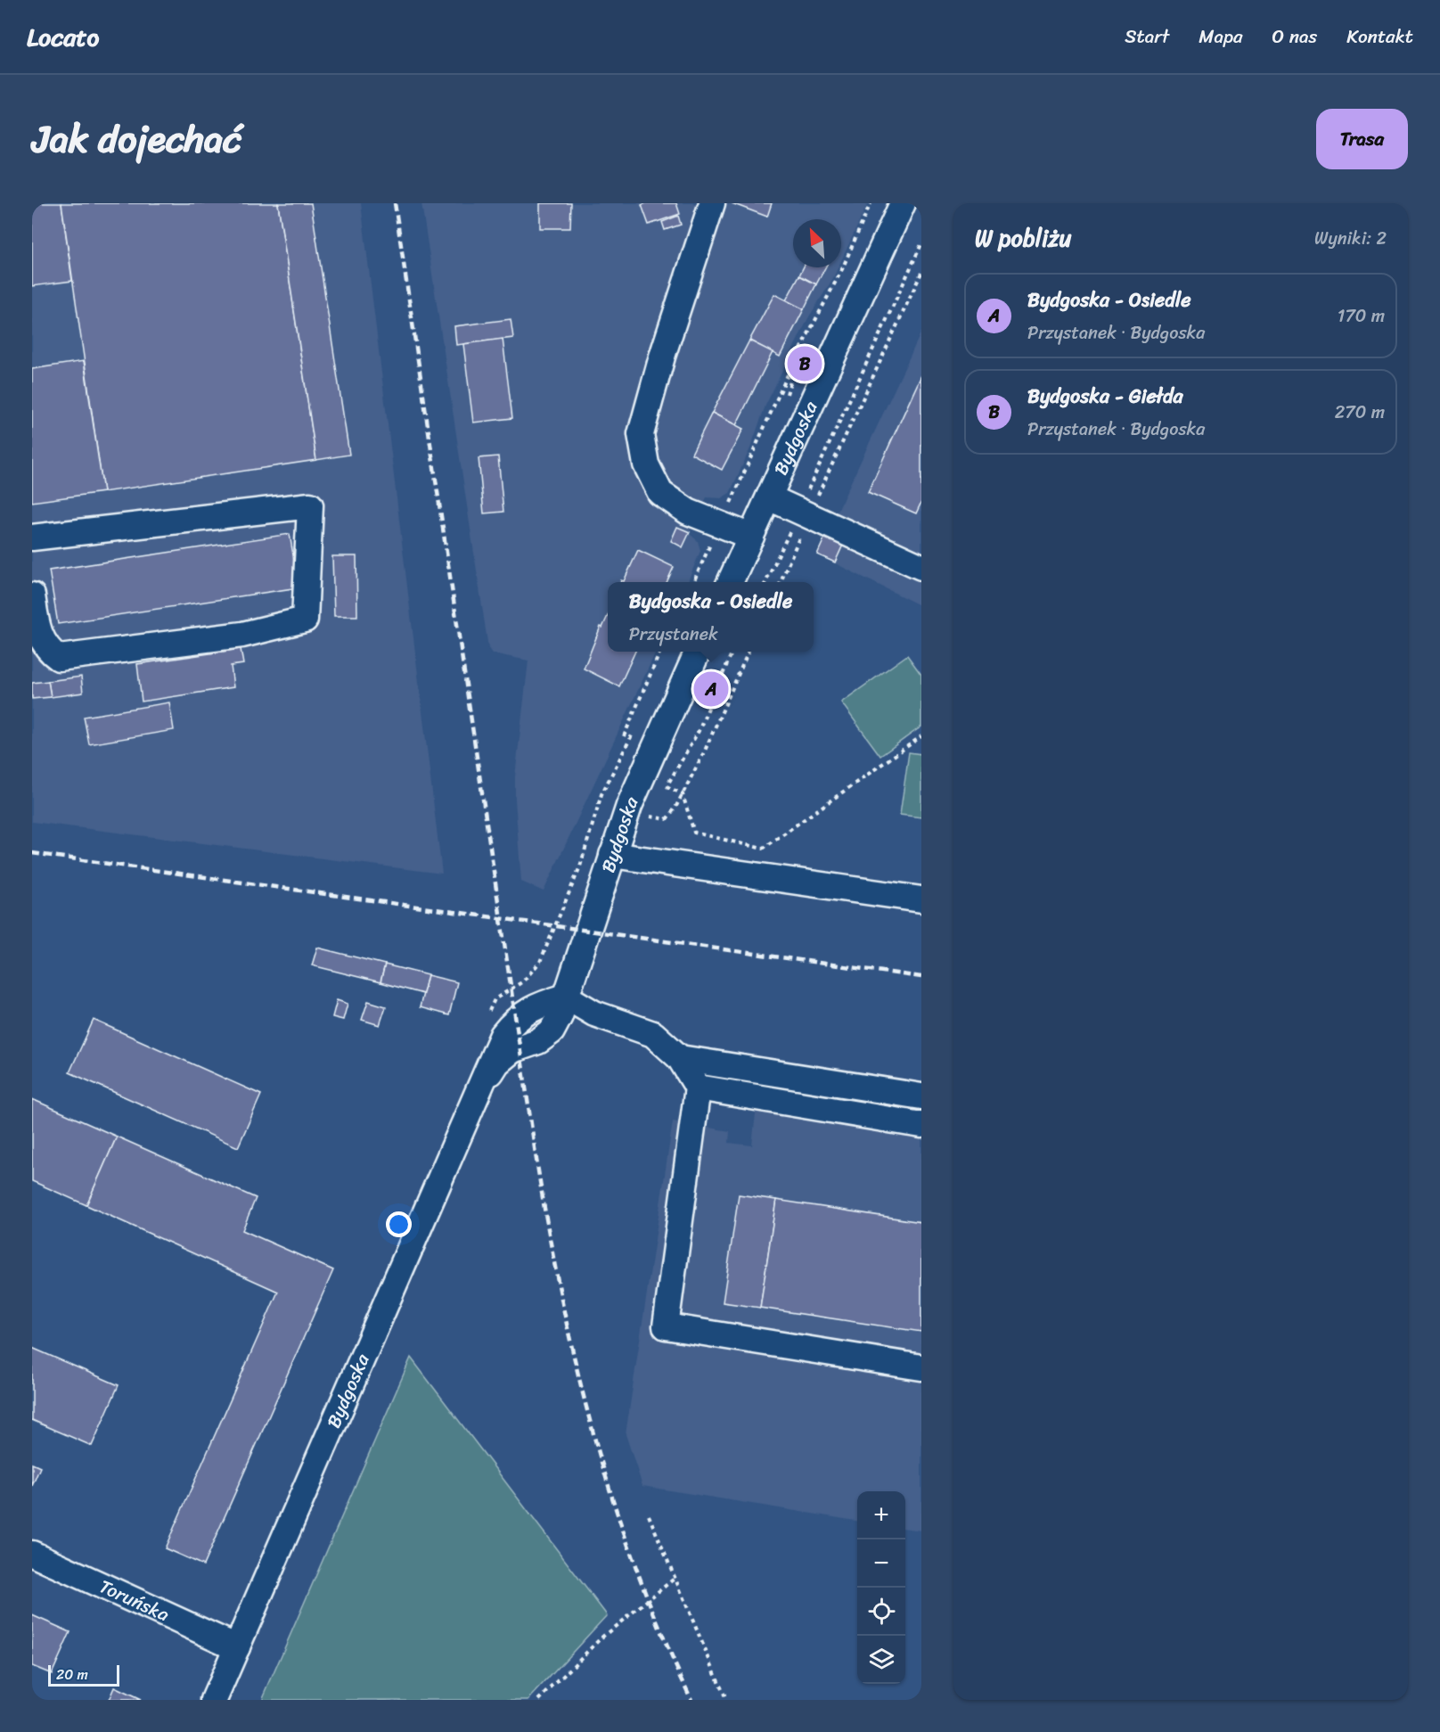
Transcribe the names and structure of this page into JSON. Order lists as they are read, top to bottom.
{
  "streets": {
    "street": ["Bydgoska", "Toruńska"]
  },
  "crossings": [
    ["Bydgoska", "Toruńska"]
  ],
  "scale_bar": "20 m",
  "north": "top left",
  "page": {
    "header": "Locato",
    "nav": [
      "Start",
      "Mapa",
      "O nas",
      "Kontakt"
    ],
    "title": "Jak dojechać",
    "buttons": "Trasa",
    "heading": ["W pobliżu", "Wyniki: 2"],
    "list": [
      {
        "mark": "A",
        "name": "Bydgoska - Osiedle",
        "note": "Przystanek · Bydgoska",
        "value": "170 m"
      },
      {
        "mark": "B",
        "name": "Bydgoska - Giełda",
        "note": "Przystanek · Bydgoska",
        "value": "270 m"
      }
    ],
    "pins": ["B", "A"],
    "popup": ["Bydgoska - Osiedle", "Przystanek"],
    "map_buttons": ["+", "−"],
    "scale": "20 m"
  }
}
